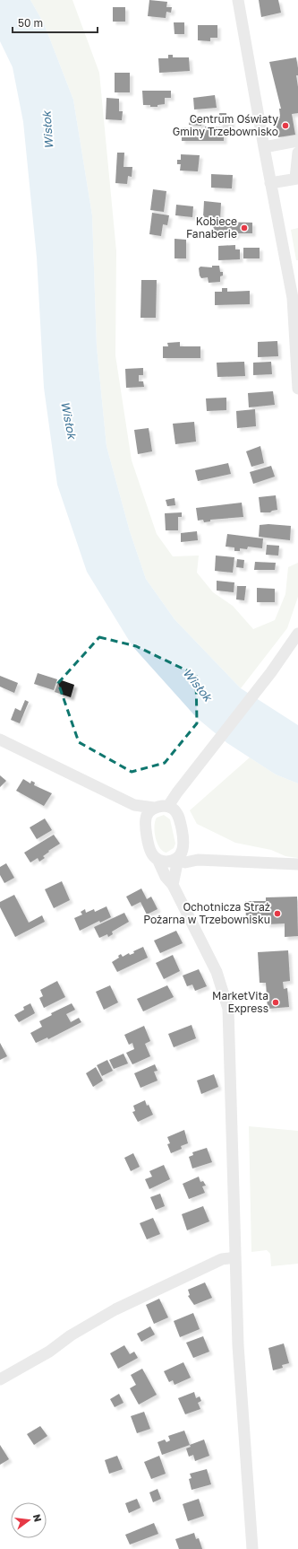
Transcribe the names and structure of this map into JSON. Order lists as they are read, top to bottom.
{
  "water": ["Wisłok"],
  "places": [
    "Centrum Oświaty Gminy Trzebownisko",
    "Kobiece Fanaberie",
    "Ochotnicza Straż Pożarna w Trzebownisku",
    "MarketVita Express"
  ],
  "scale_bar": "50 m",
  "north": "right"
}
